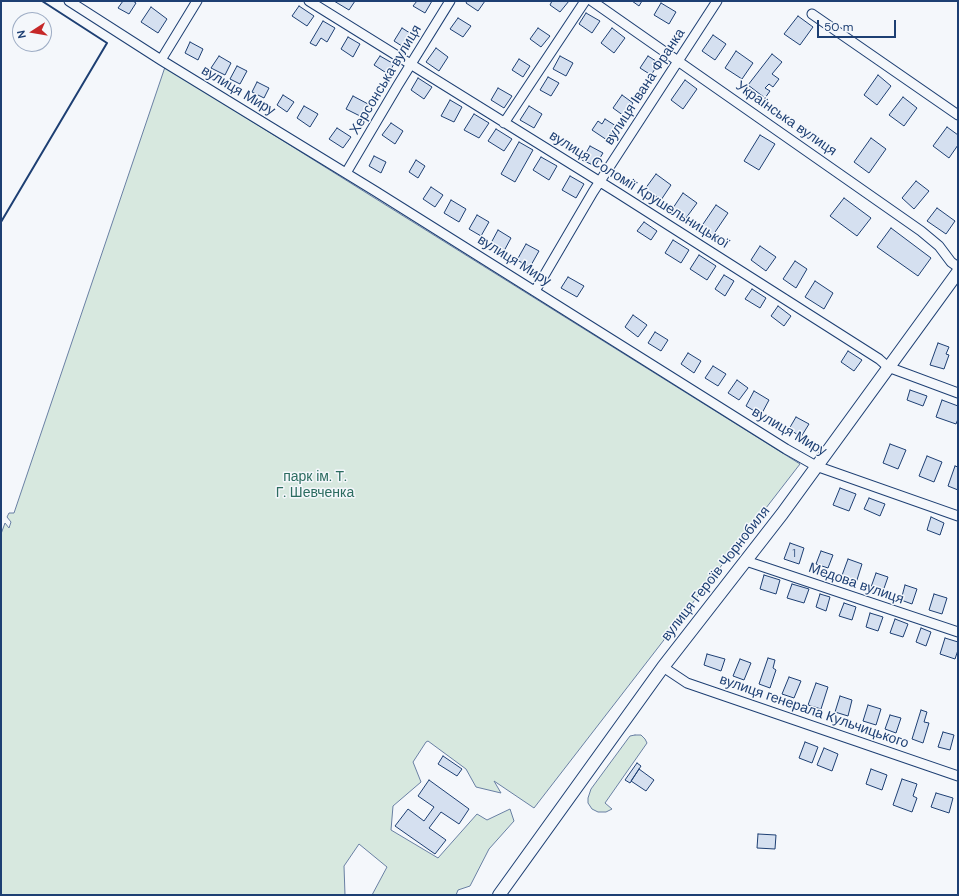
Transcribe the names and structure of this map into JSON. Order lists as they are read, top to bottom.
{
  "streets": {
    "street": [
      "Херсонська вулиця",
      "вулиця Івана Франка",
      "вулиця Миру",
      "Українська вулиця",
      "вулиця Соломії Крушельницької",
      "вулиця Героїв Чорнобиля",
      "Медова вулиця",
      "вулиця генерала Кульчицького"
    ]
  },
  "crossings": [
    ["Херсонська вулиця", "вулиця Миру"],
    ["Херсонська вулиця", "вулиця Соломії Крушельницької"],
    ["вулиця Івана Франка", "вулиця Миру"],
    ["вулиця Івана Франка", "Українська вулиця"],
    ["вулиця Івана Франка", "вулиця Соломії Крушельницької"],
    ["вулиця Миру", "вулиця Героїв Чорнобиля"],
    ["вулиця Соломії Крушельницької", "вулиця Героїв Чорнобиля"],
    ["вулиця Героїв Чорнобиля", "Медова вулиця"],
    ["вулиця Героїв Чорнобиля", "вулиця генерала Кульчицького"]
  ],
  "parks": ["парк ім. Т. Г. Шевченка"],
  "house_numbers": ["1"],
  "scale_bar": "50 m",
  "north": "left"
}
